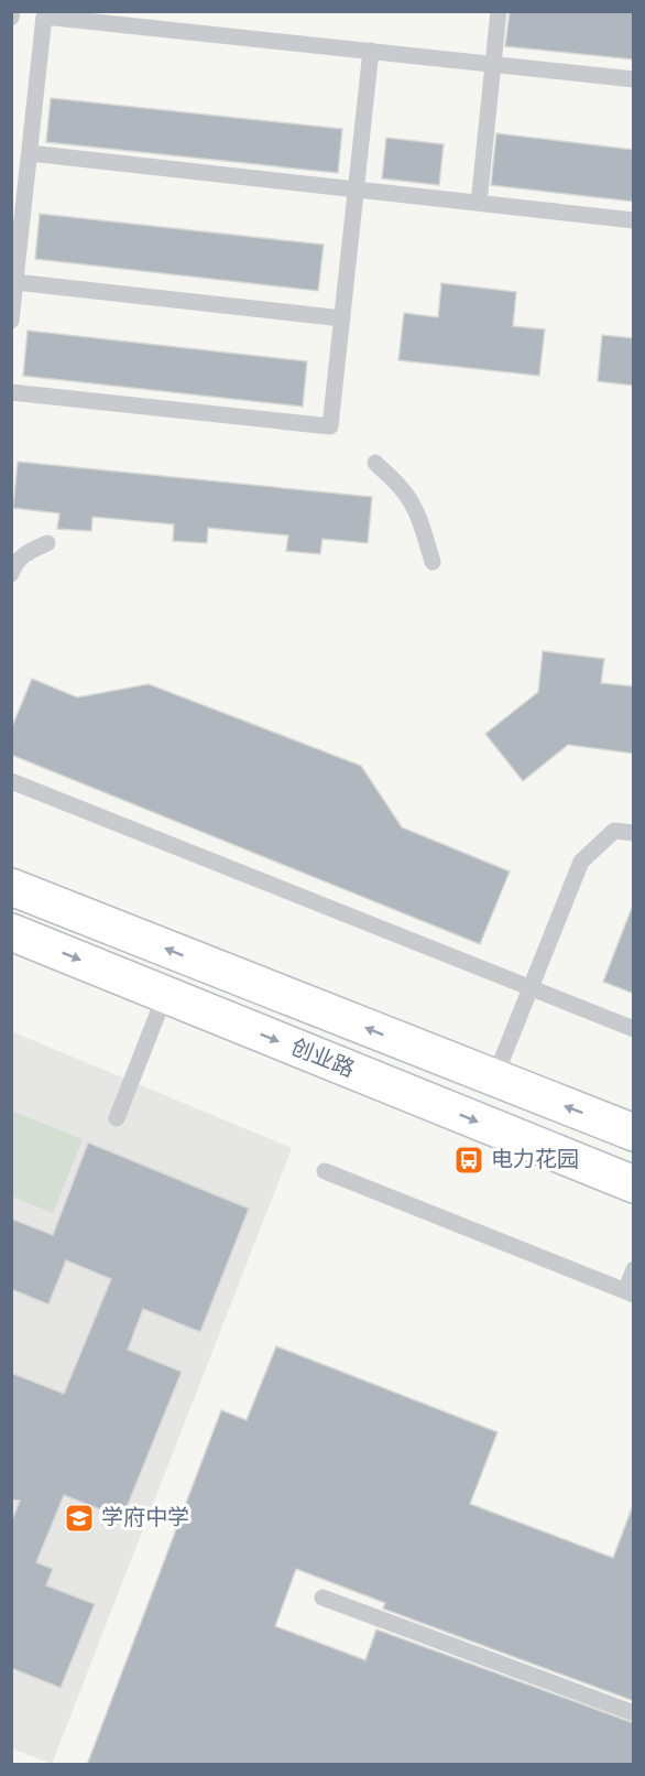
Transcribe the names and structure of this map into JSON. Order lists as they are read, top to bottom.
{
  "streets": {
    "main road": ["创业路"]
  },
  "places": {
    "bus stop": ["电力花园"],
    "school or university": ["学府中学"]
  }
}
